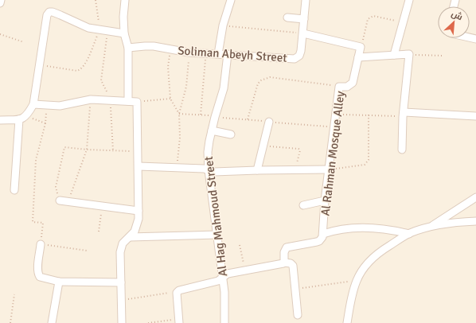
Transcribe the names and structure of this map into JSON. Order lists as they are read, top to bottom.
{
  "streets": {
    "street": ["Soliman Abeyh Street", "Al Rahman Mosque Alley", "Al Hag Mahmoud Street"]
  },
  "crossings": [
    ["Soliman Abeyh Street", "Al Hag Mahmoud Street"]
  ],
  "north": "top right"
}
